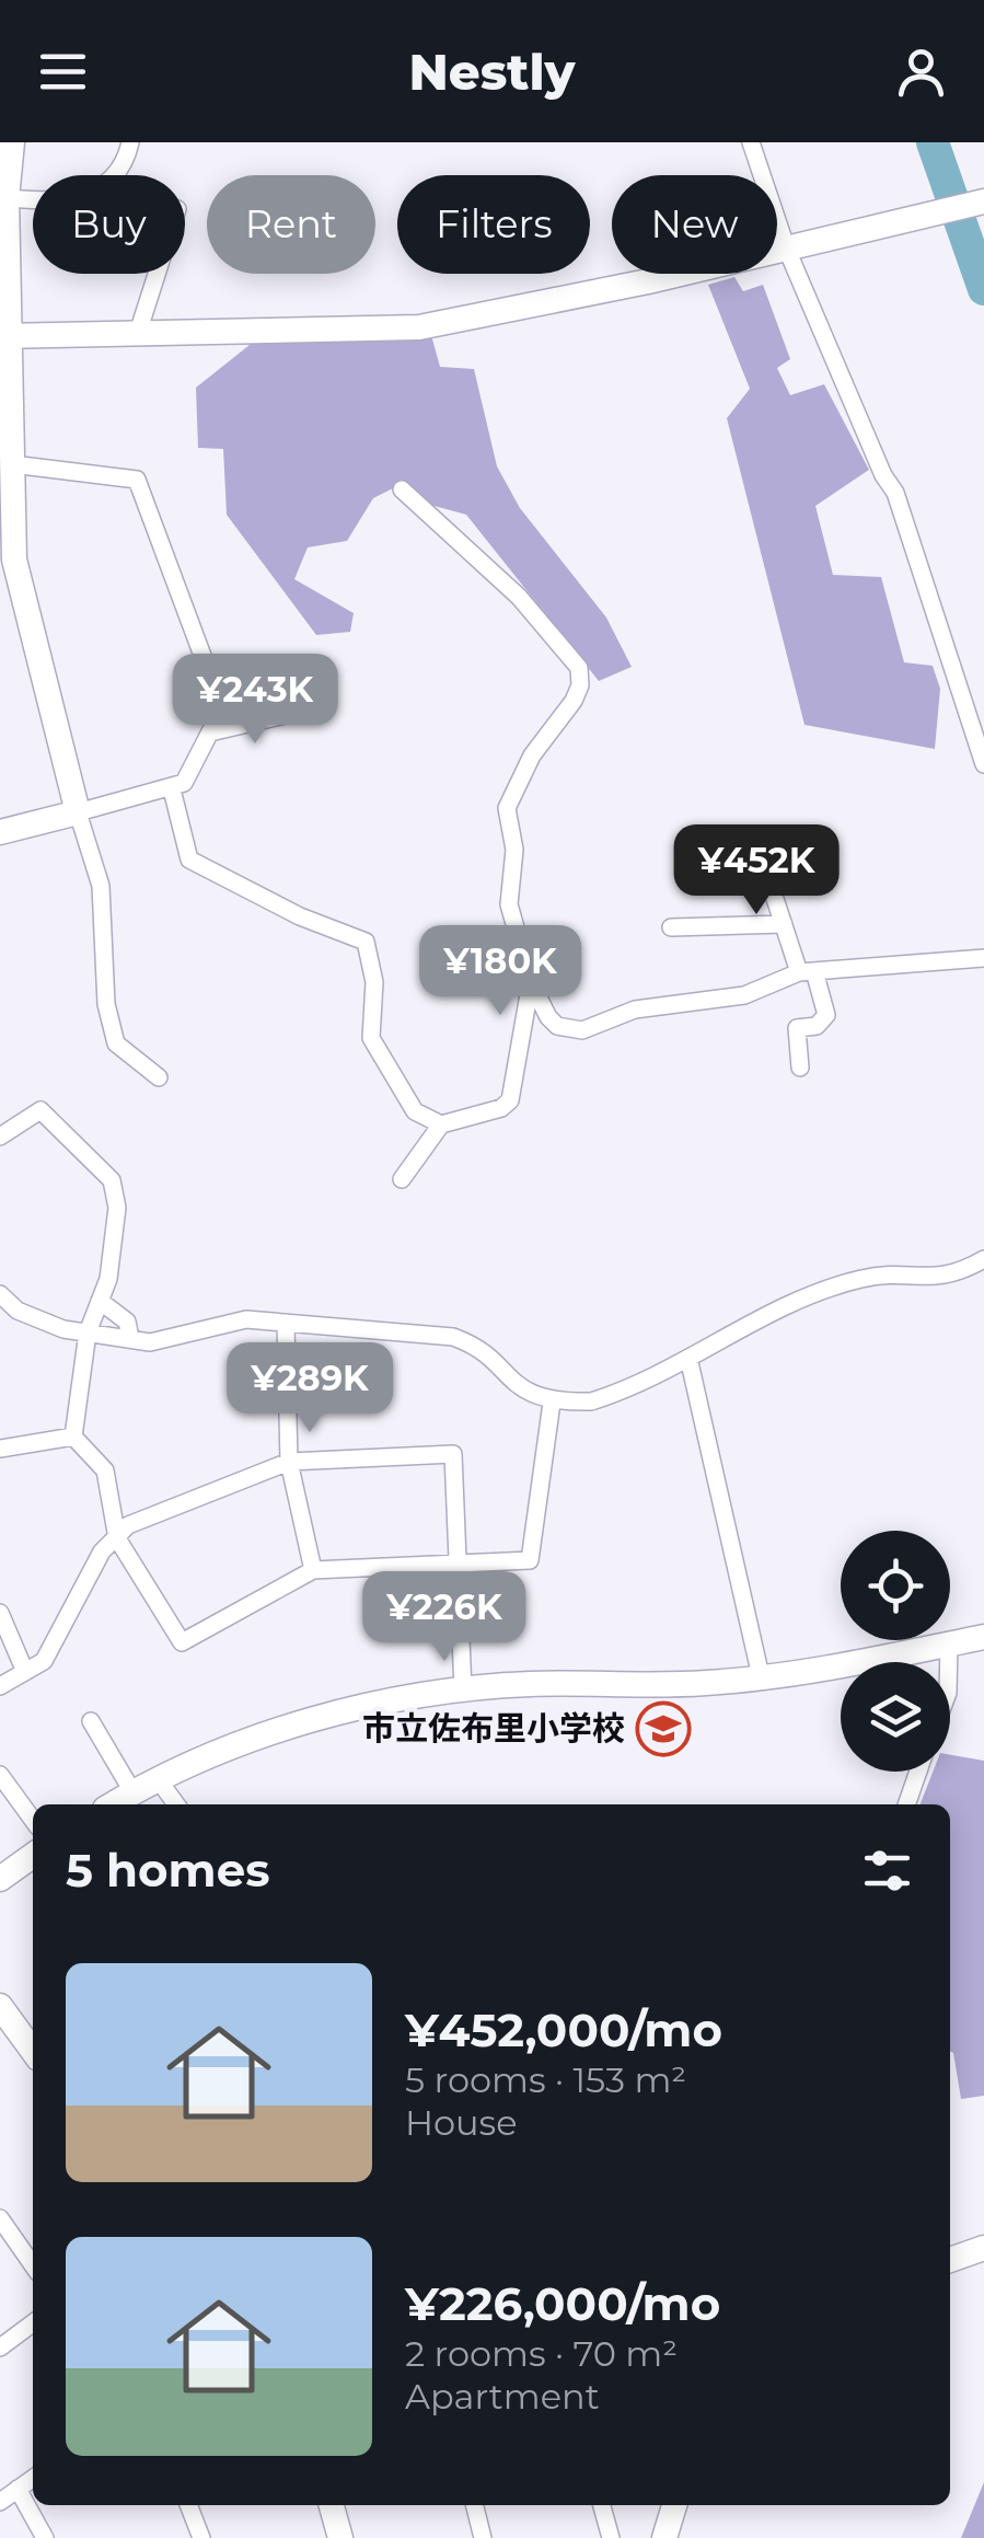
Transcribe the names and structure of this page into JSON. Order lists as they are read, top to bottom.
{
  "places": {
    "school or university": ["市立佐布里小学校"]
  },
  "page": {
    "header": "Nestly",
    "chip": [
      "Buy",
      "Rent",
      "Filters",
      "New"
    ],
    "price": [
      "¥243K",
      "¥452K",
      "¥180K",
      "¥289K",
      "¥226K"
    ],
    "heading": "5 homes",
    "list": [
      {
        "name": "¥452,000/mo",
        "note": "5 rooms · 153 m² · House"
      },
      {
        "name": "¥226,000/mo",
        "note": "2 rooms · 70 m² · Apartment"
      }
    ]
  }
}
